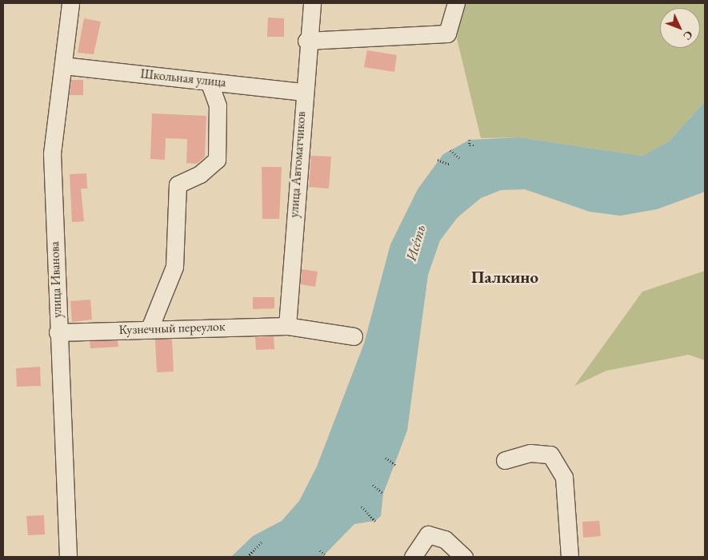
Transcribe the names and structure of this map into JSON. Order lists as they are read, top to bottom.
{
  "streets": {
    "street": [
      "Школьная улица",
      "улица Автоматчиков",
      "улица Иванова",
      "Кузнечный переулок"
    ]
  },
  "crossings": [
    ["Школьная улица", "улица Автоматчиков"],
    ["Школьная улица", "улица Иванова"],
    ["улица Автоматчиков", "Кузнечный переулок"],
    ["улица Иванова", "Кузнечный переулок"]
  ],
  "districts": ["Палкино"],
  "water": ["Исе́ть"],
  "north": "bottom right"
}
